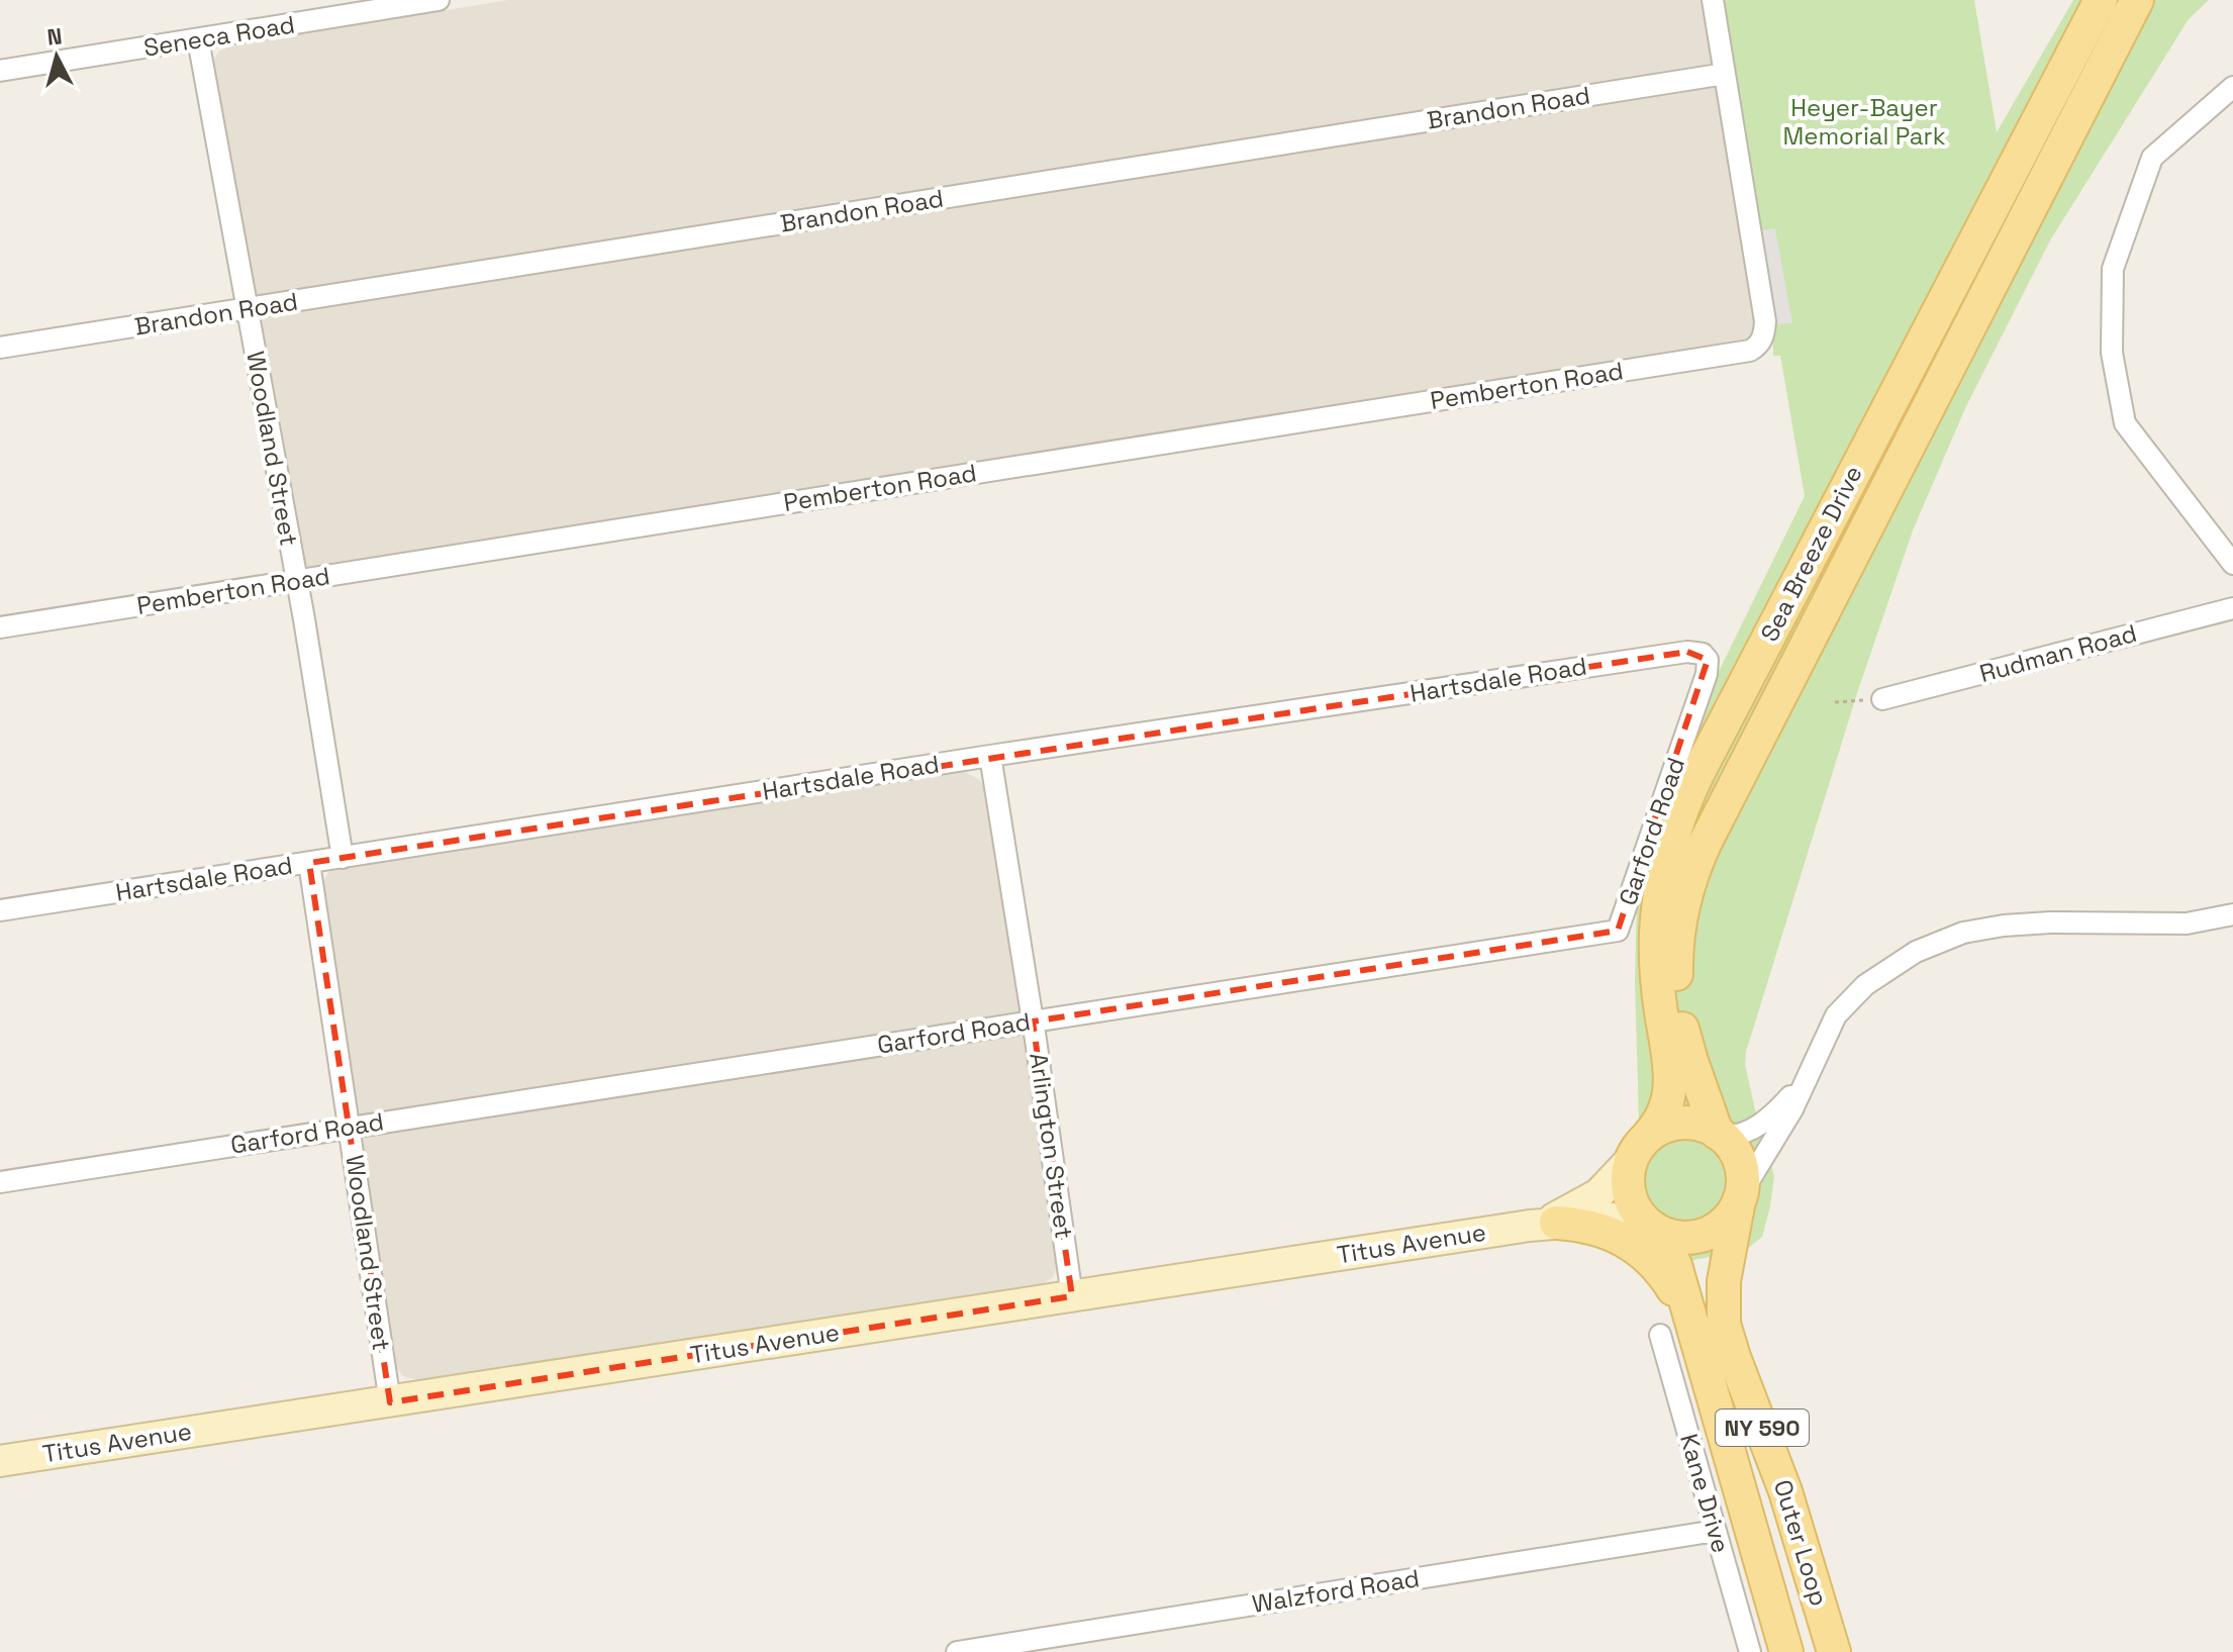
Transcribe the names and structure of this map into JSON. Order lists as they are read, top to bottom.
{
  "streets": {
    "main road": [
      "Sea Breeze Drive",
      "Titus Avenue",
      "NY 590",
      "Outer Loop"
    ],
    "street": [
      "Seneca Road",
      "Brandon Road",
      "Pemberton Road",
      "Woodland Street",
      "Rudman Road",
      "Hartsdale Road",
      "Garford Road",
      "Arlington Street",
      "Kane Drive",
      "Walzford Road"
    ]
  },
  "crossings": [
    ["Seneca Road", "Woodland Street"],
    ["Brandon Road", "Pemberton Road"],
    ["Brandon Road", "Woodland Street"],
    ["Pemberton Road", "Woodland Street"],
    ["Woodland Street", "Hartsdale Road"],
    ["Woodland Street", "Garford Road"],
    ["Woodland Street", "Titus Avenue"],
    ["Sea Breeze Drive", "Titus Avenue"],
    ["Sea Breeze Drive", "Outer Loop"],
    ["Hartsdale Road", "Garford Road"],
    ["Hartsdale Road", "Arlington Street"],
    ["Garford Road", "Arlington Street"],
    ["Arlington Street", "Titus Avenue"],
    ["Titus Avenue", "Outer Loop"],
    ["Kane Drive", "Walzford Road"]
  ],
  "parks": ["Heyer-Bayer Memorial Park"],
  "north": "top"
}
